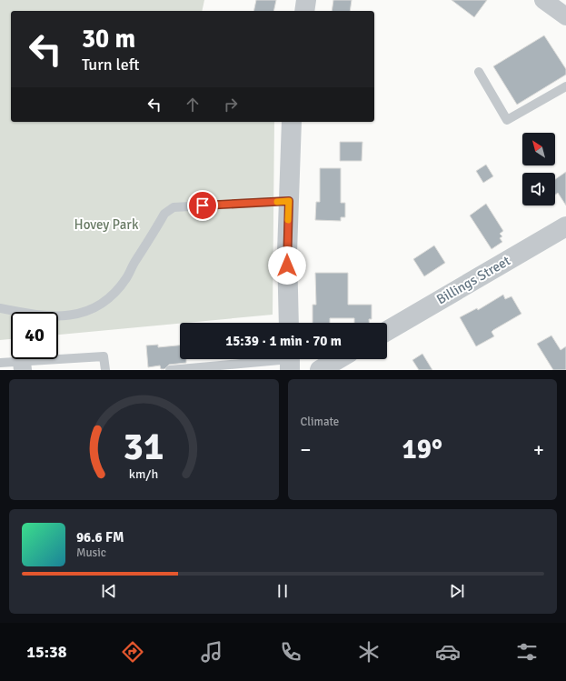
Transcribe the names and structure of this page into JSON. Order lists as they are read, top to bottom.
{
  "streets": {
    "street": ["Billings Street"]
  },
  "parks": ["Hovey Park"],
  "north": "top left",
  "page": {
    "turn": ["30 m", "Turn left"],
    "limit": "40",
    "trip": "15:39 · 1 min · 70 m",
    "tile": "Climate",
    "heat": ["−", "19°", "+"],
    "song": ["96.6 FM", "Music"],
    "tabs": "15:38",
    "gauge": ["31", "km/h"]
  }
}
